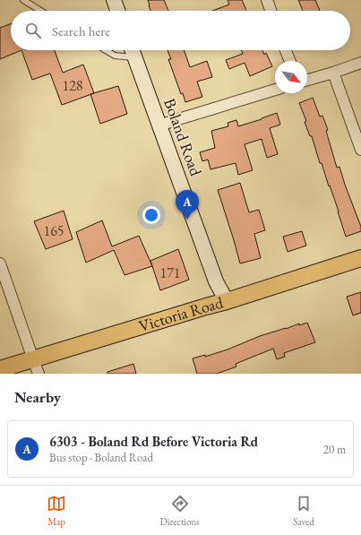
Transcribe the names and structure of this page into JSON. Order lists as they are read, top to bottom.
{
  "streets": {
    "main road": ["Victoria Road"],
    "street": ["Boland Road"]
  },
  "crossings": [
    ["Boland Road", "Victoria Road"]
  ],
  "house_numbers": ["128", "165", "171"],
  "north": "bottom right",
  "page": {
    "search": "Search here",
    "pins": "A",
    "heading": "Nearby",
    "list": [
      {
        "mark": "A",
        "name": "6303 - Boland Rd Before Victoria Rd",
        "note": "Bus stop · Boland Road",
        "value": "20 m"
      }
    ],
    "nav": ["Map", "Directions", "Saved"]
  }
}
